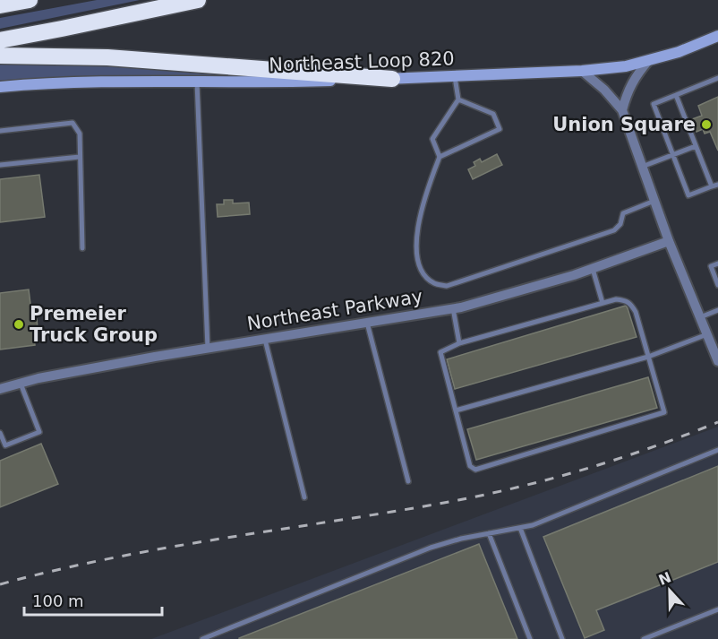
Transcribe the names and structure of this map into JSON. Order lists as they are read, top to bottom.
{
  "streets": {
    "main road": ["Northeast Loop 820"],
    "street": ["Northeast Parkway"]
  },
  "places": ["Union Square", "Premeier Truck Group"],
  "scale_bar": "100 m",
  "north": "top"
}
